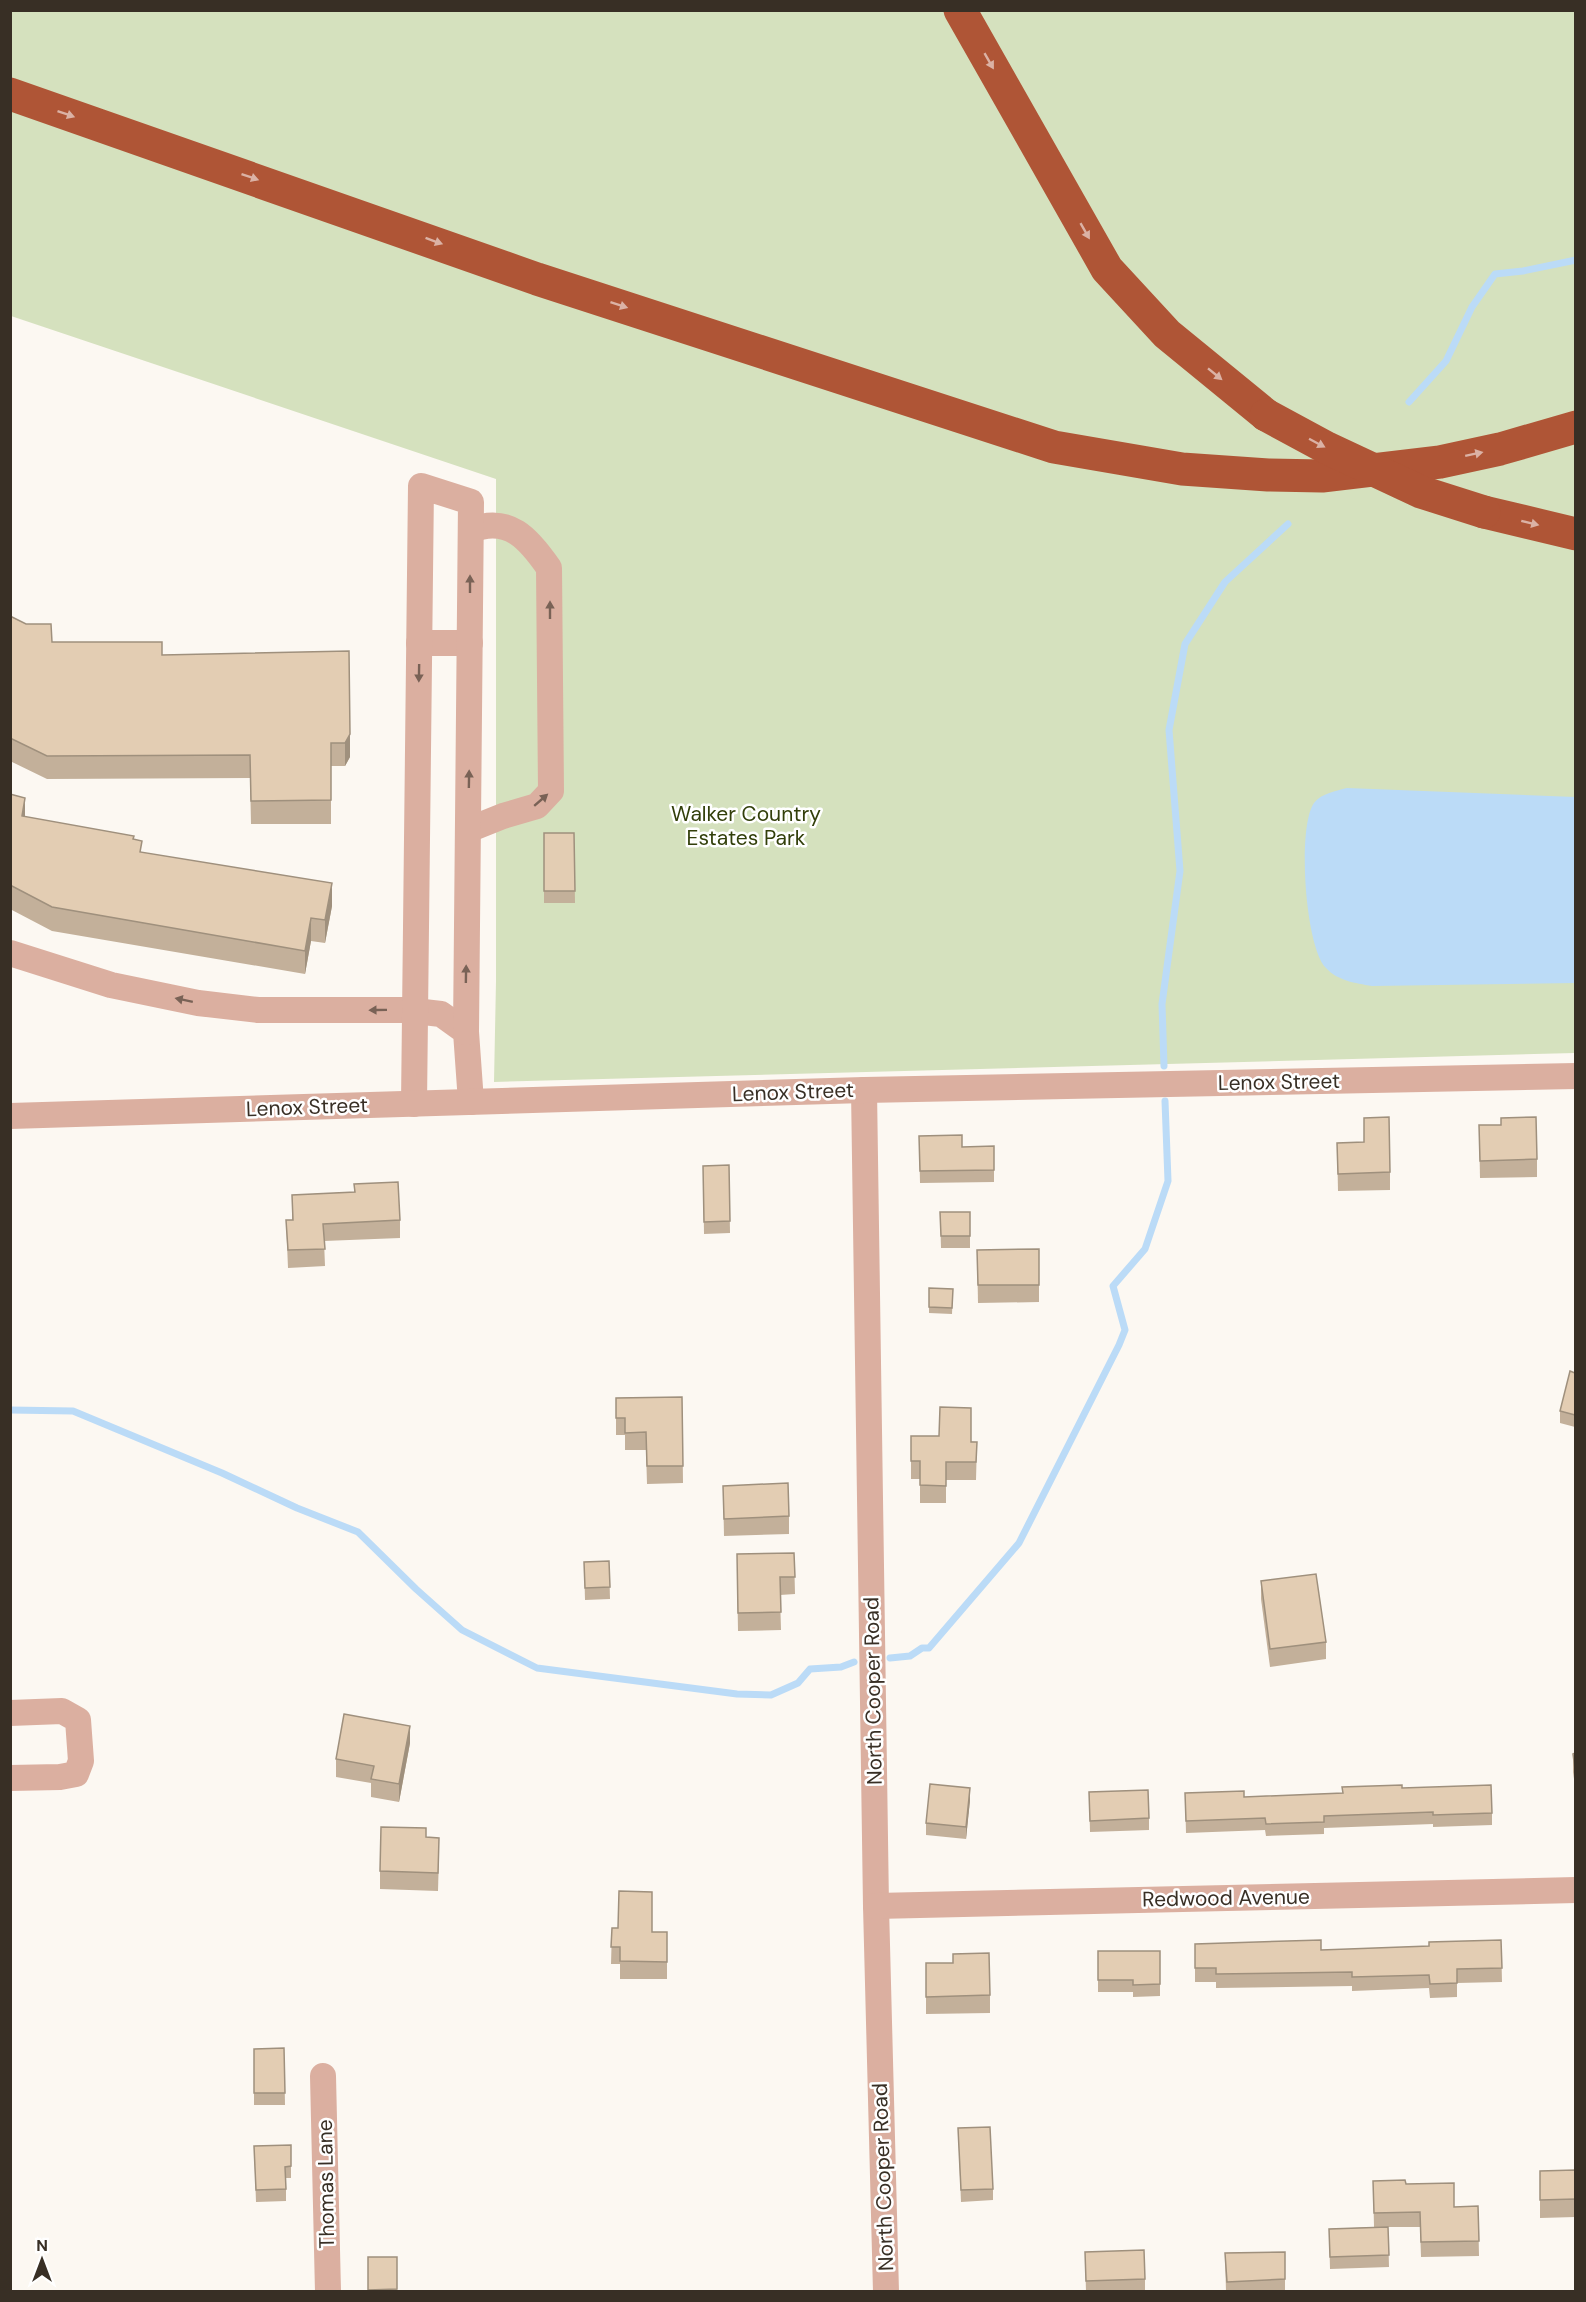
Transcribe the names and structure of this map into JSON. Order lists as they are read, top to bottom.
{
  "streets": {
    "street": [
      "Lenox Street",
      "North Cooper Road",
      "Redwood Avenue",
      "Thomas Lane"
    ]
  },
  "crossings": [
    ["Lenox Street", "North Cooper Road"],
    ["North Cooper Road", "Redwood Avenue"]
  ],
  "parks": ["Walker Country Estates Park"],
  "north": "top"
}
